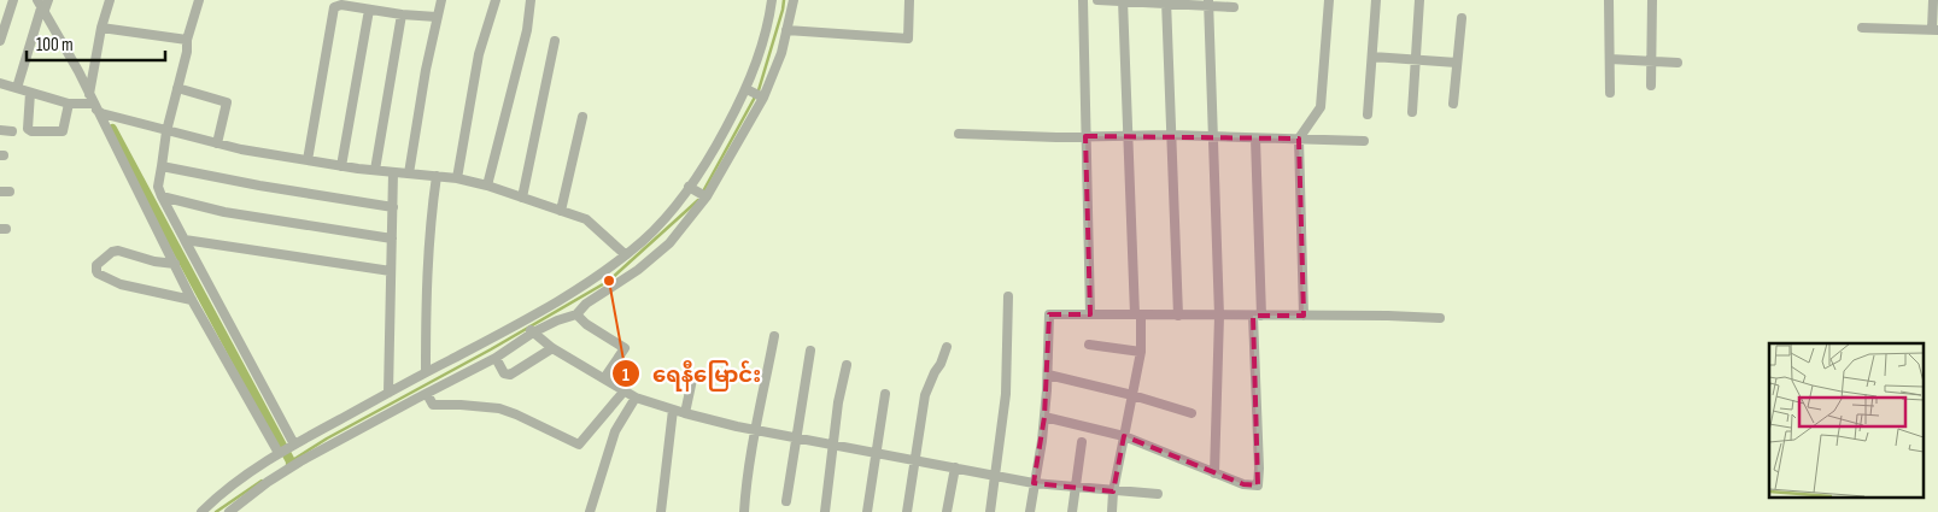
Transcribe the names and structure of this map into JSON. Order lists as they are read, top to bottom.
{
  "places": ["ရေနီမြောင်း"],
  "scale_bar": "100 m"
}
